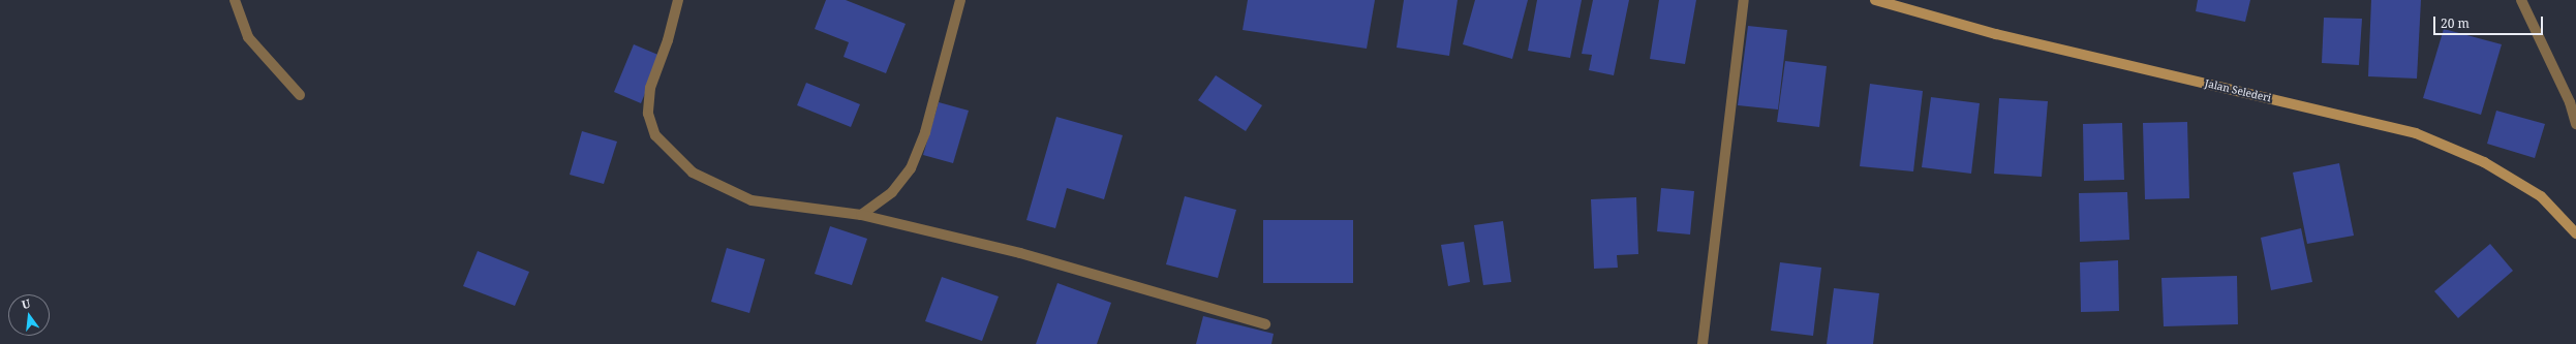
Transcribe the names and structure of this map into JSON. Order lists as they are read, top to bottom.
{
  "streets": {
    "street": ["Jalan Selederi"]
  },
  "scale_bar": "20 m",
  "north": "top"
}
